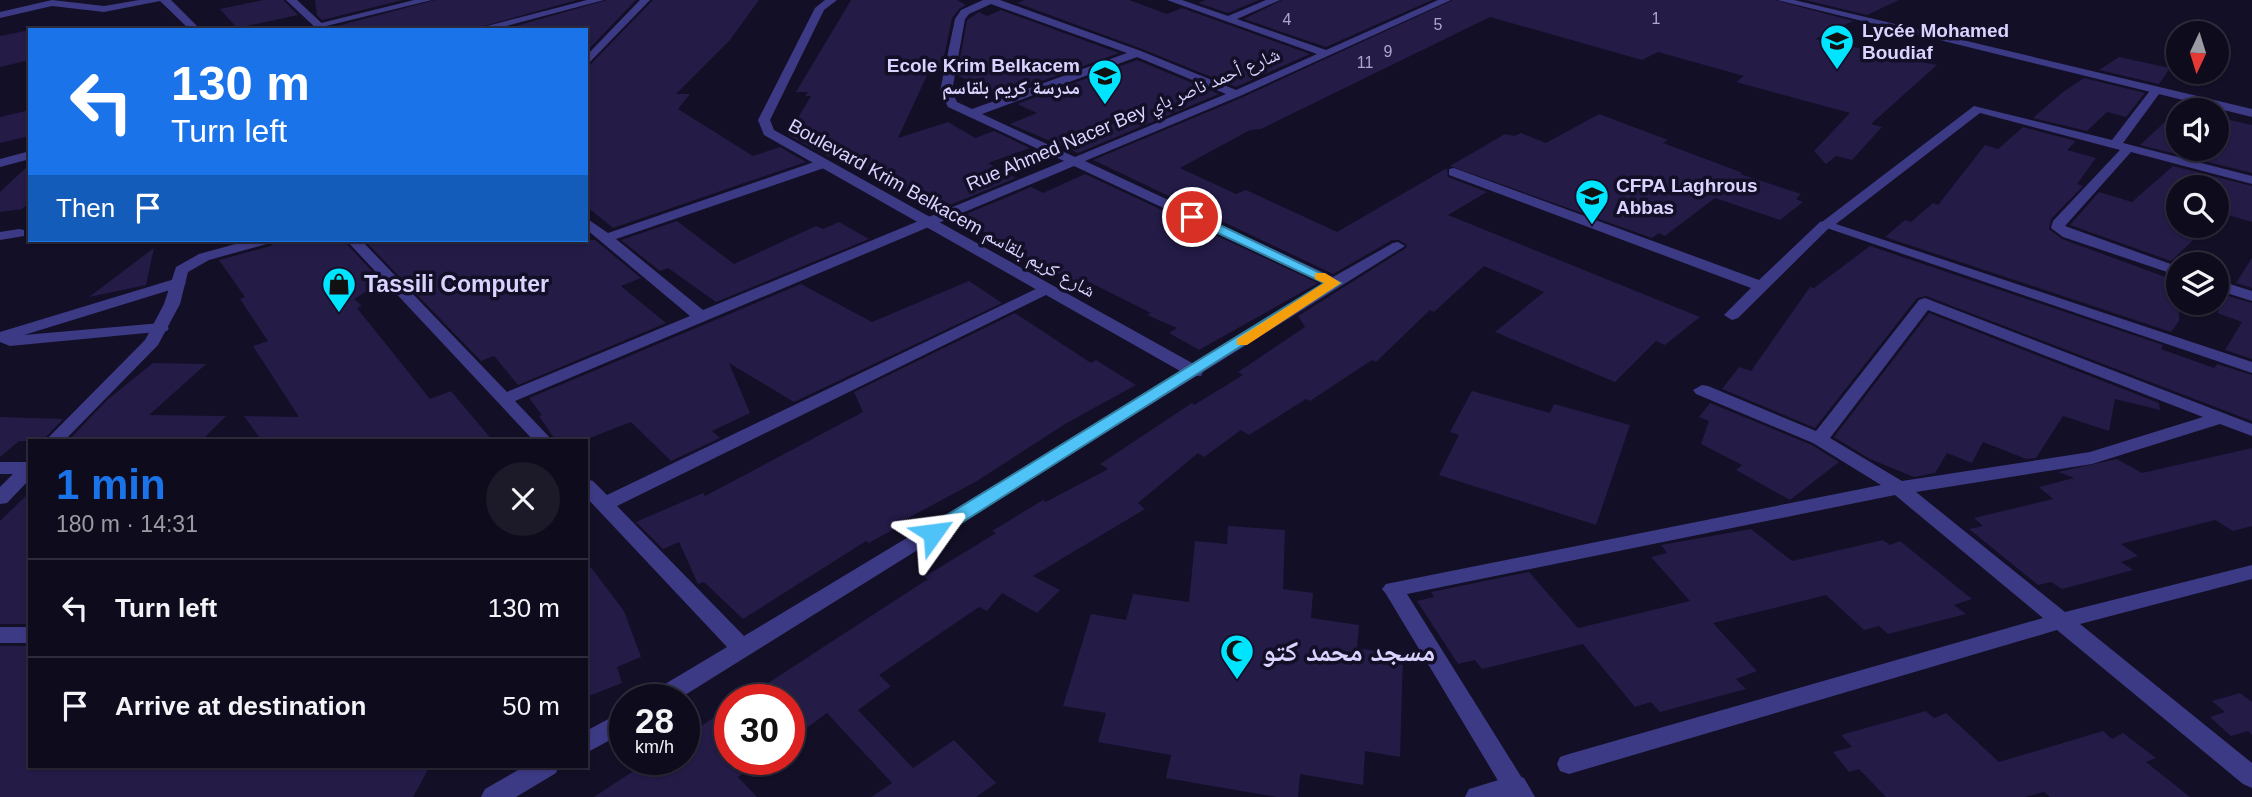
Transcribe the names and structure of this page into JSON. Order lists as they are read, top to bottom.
{
  "streets": {
    "street": ["Rue Ahmed Nacer Bey شارع أحمد ناصر باي", "Boulevard Krim Belkacem شارع كريم بلقاسم"]
  },
  "crossings": [
    ["Rue Ahmed Nacer Bey شارع أحمد ناصر باي", "Boulevard Krim Belkacem شارع كريم بلقاسم"]
  ],
  "places": {
    "school or university": ["Lycée Mohamed Boudiaf", "Ecole Krim Belkacem مدرسة كريم بلقاسم", "CFPA Laghrous Abbas"],
    "shop": ["Tassili Computer"],
    "mosque": ["مسجد محمد كتو"]
  },
  "house_numbers": [
    "1",
    "4",
    "5",
    "9",
    "11"
  ],
  "north": "bottom",
  "page": {
    "turn": ["130 m", "Turn left"],
    "then": "Then",
    "heading": ["1 min", "180 m · 14:31"],
    "list": [
      {
        "name": "Turn left",
        "value": "130 m"
      },
      {
        "name": "Arrive at destination",
        "value": "50 m"
      }
    ],
    "speed": "28 km/h",
    "limit": "30"
  }
}
